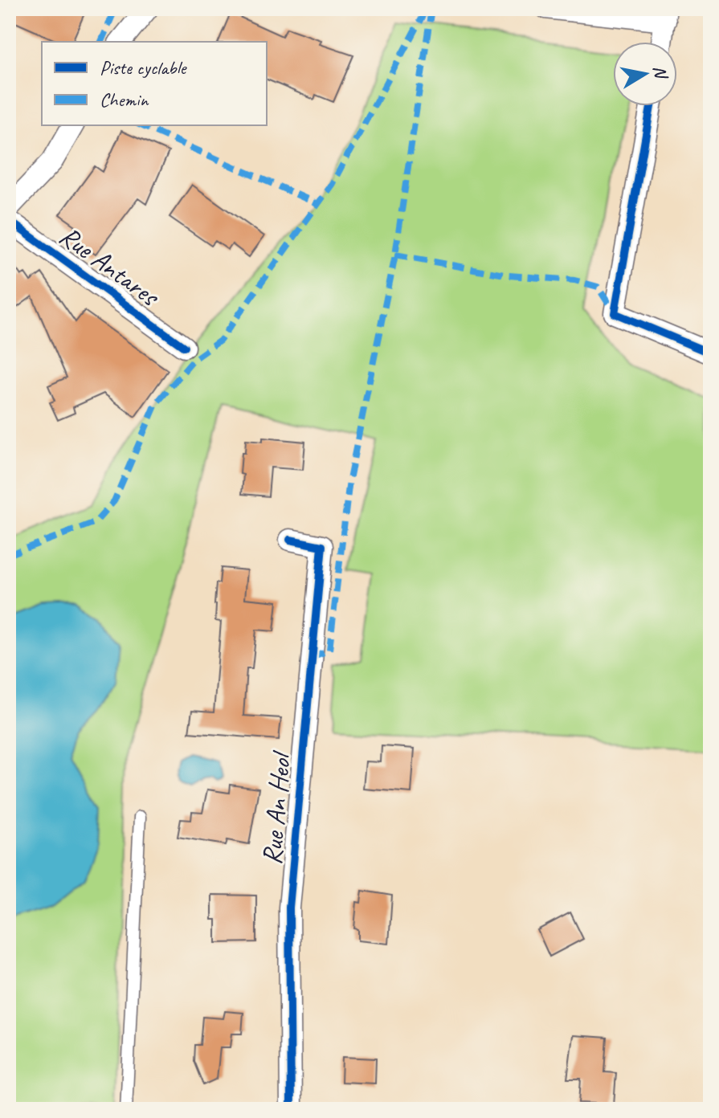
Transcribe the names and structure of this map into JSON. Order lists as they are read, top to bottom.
{
  "streets": {
    "street": ["Rue Antares", "Rue An Heol"]
  },
  "legend": ["Piste cyclable", "Chemin"],
  "north": "right"
}
